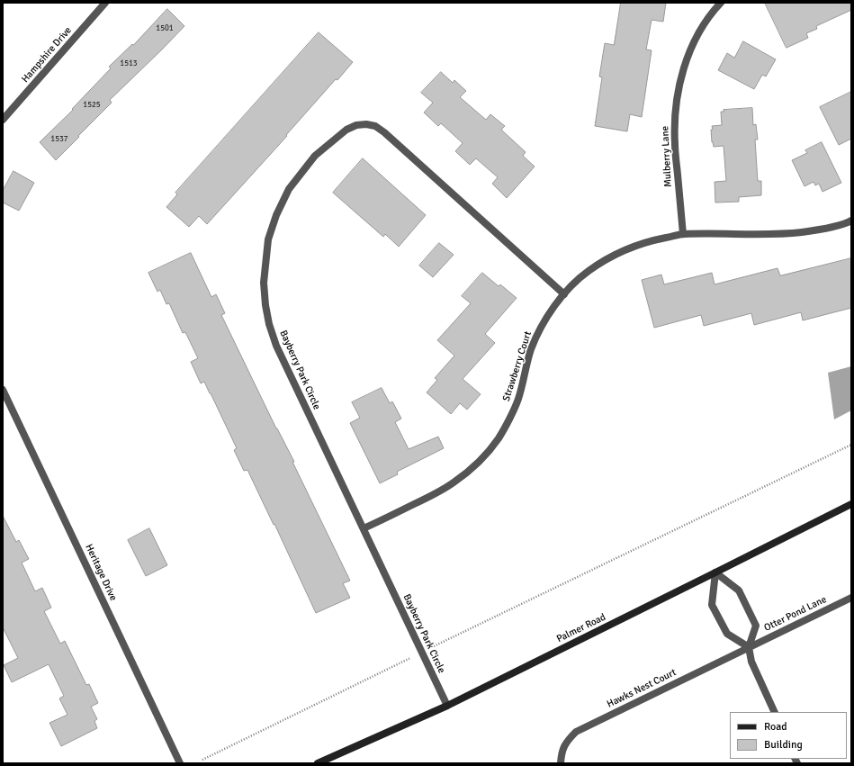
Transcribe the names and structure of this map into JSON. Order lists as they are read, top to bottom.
{
  "streets": {
    "street": [
      "Hampshire Drive",
      "Mulberry Lane",
      "Strawberry Court",
      "Bayberry Park Circle",
      "Heritage Drive",
      "Otter Pond Lane",
      "Palmer Road",
      "Hawks Nest Court"
    ]
  },
  "crossings": [
    ["Mulberry Lane", "Strawberry Court"],
    ["Strawberry Court", "Bayberry Park Circle"],
    ["Bayberry Park Circle", "Palmer Road"],
    ["Otter Pond Lane", "Hawks Nest Court"]
  ],
  "house_numbers": [
    "1501",
    "1513",
    "1525",
    "1537"
  ],
  "legend": ["Road", "Building"]
}
